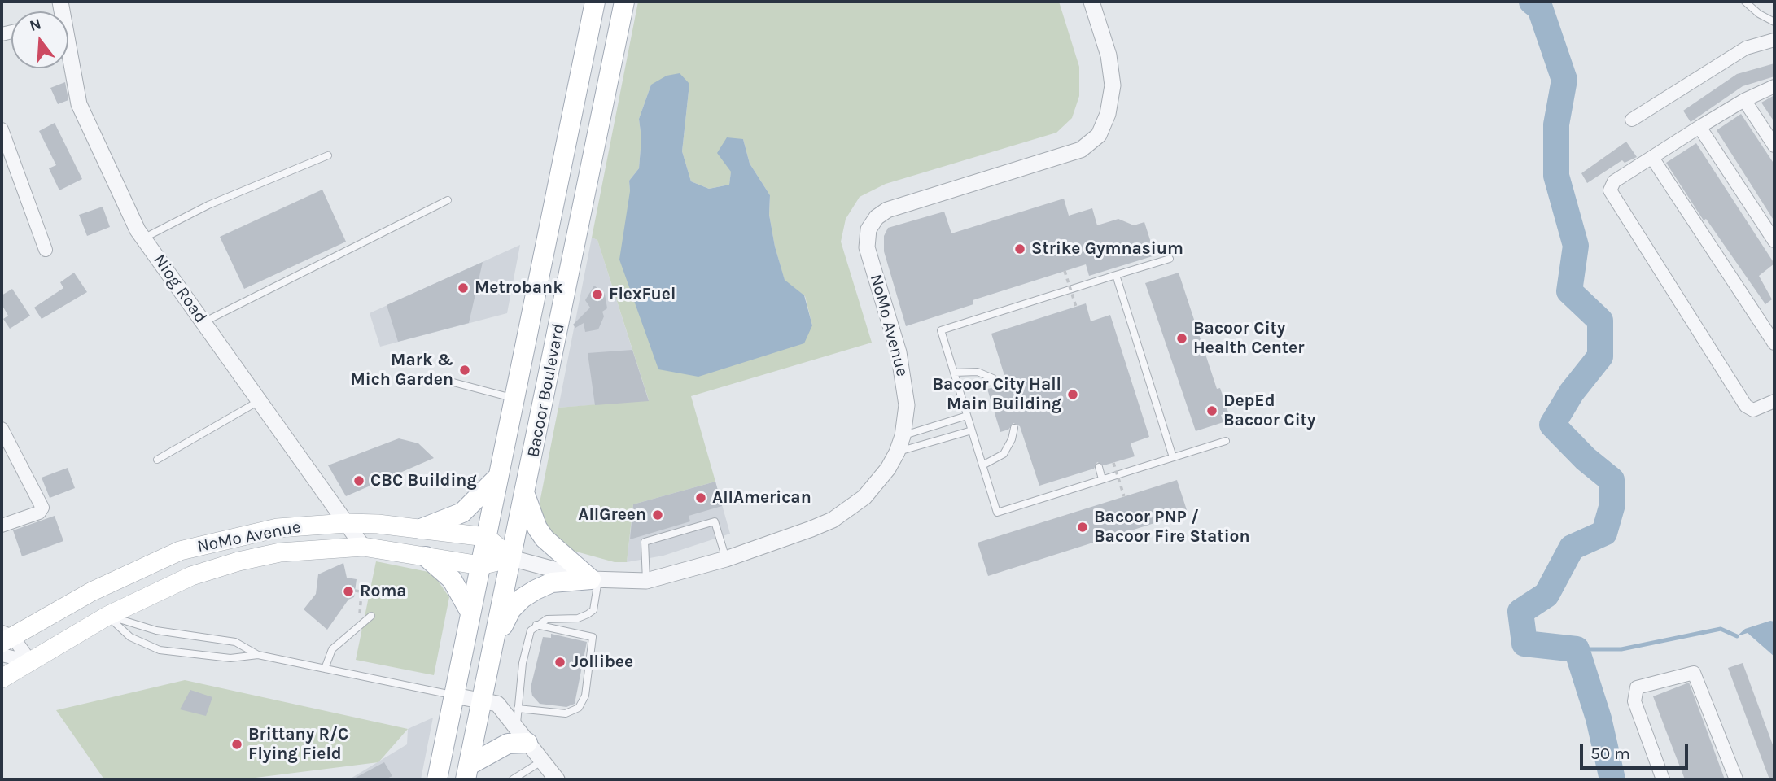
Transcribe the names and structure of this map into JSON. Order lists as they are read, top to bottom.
{
  "streets": {
    "main road": ["NoMo Avenue", "Bacoor Boulevard"],
    "street": ["Niog Road"]
  },
  "crossings": [
    ["Niog Road", "NoMo Avenue"],
    ["NoMo Avenue", "Bacoor Boulevard"]
  ],
  "places": [
    "Strike Gymnasium",
    "Metrobank",
    "FlexFuel",
    "Bacoor City Health Center",
    "Mark & Mich Garden",
    "Bacoor City Hall Main Building",
    "DepEd Bacoor City",
    "CBC Building",
    "AllAmerican",
    "AllGreen",
    "Bacoor PNP / Bacoor Fire Station",
    "Roma",
    "Jollibee",
    "Brittany R/C Flying Field"
  ],
  "scale_bar": "50 m",
  "north": "top"
}
